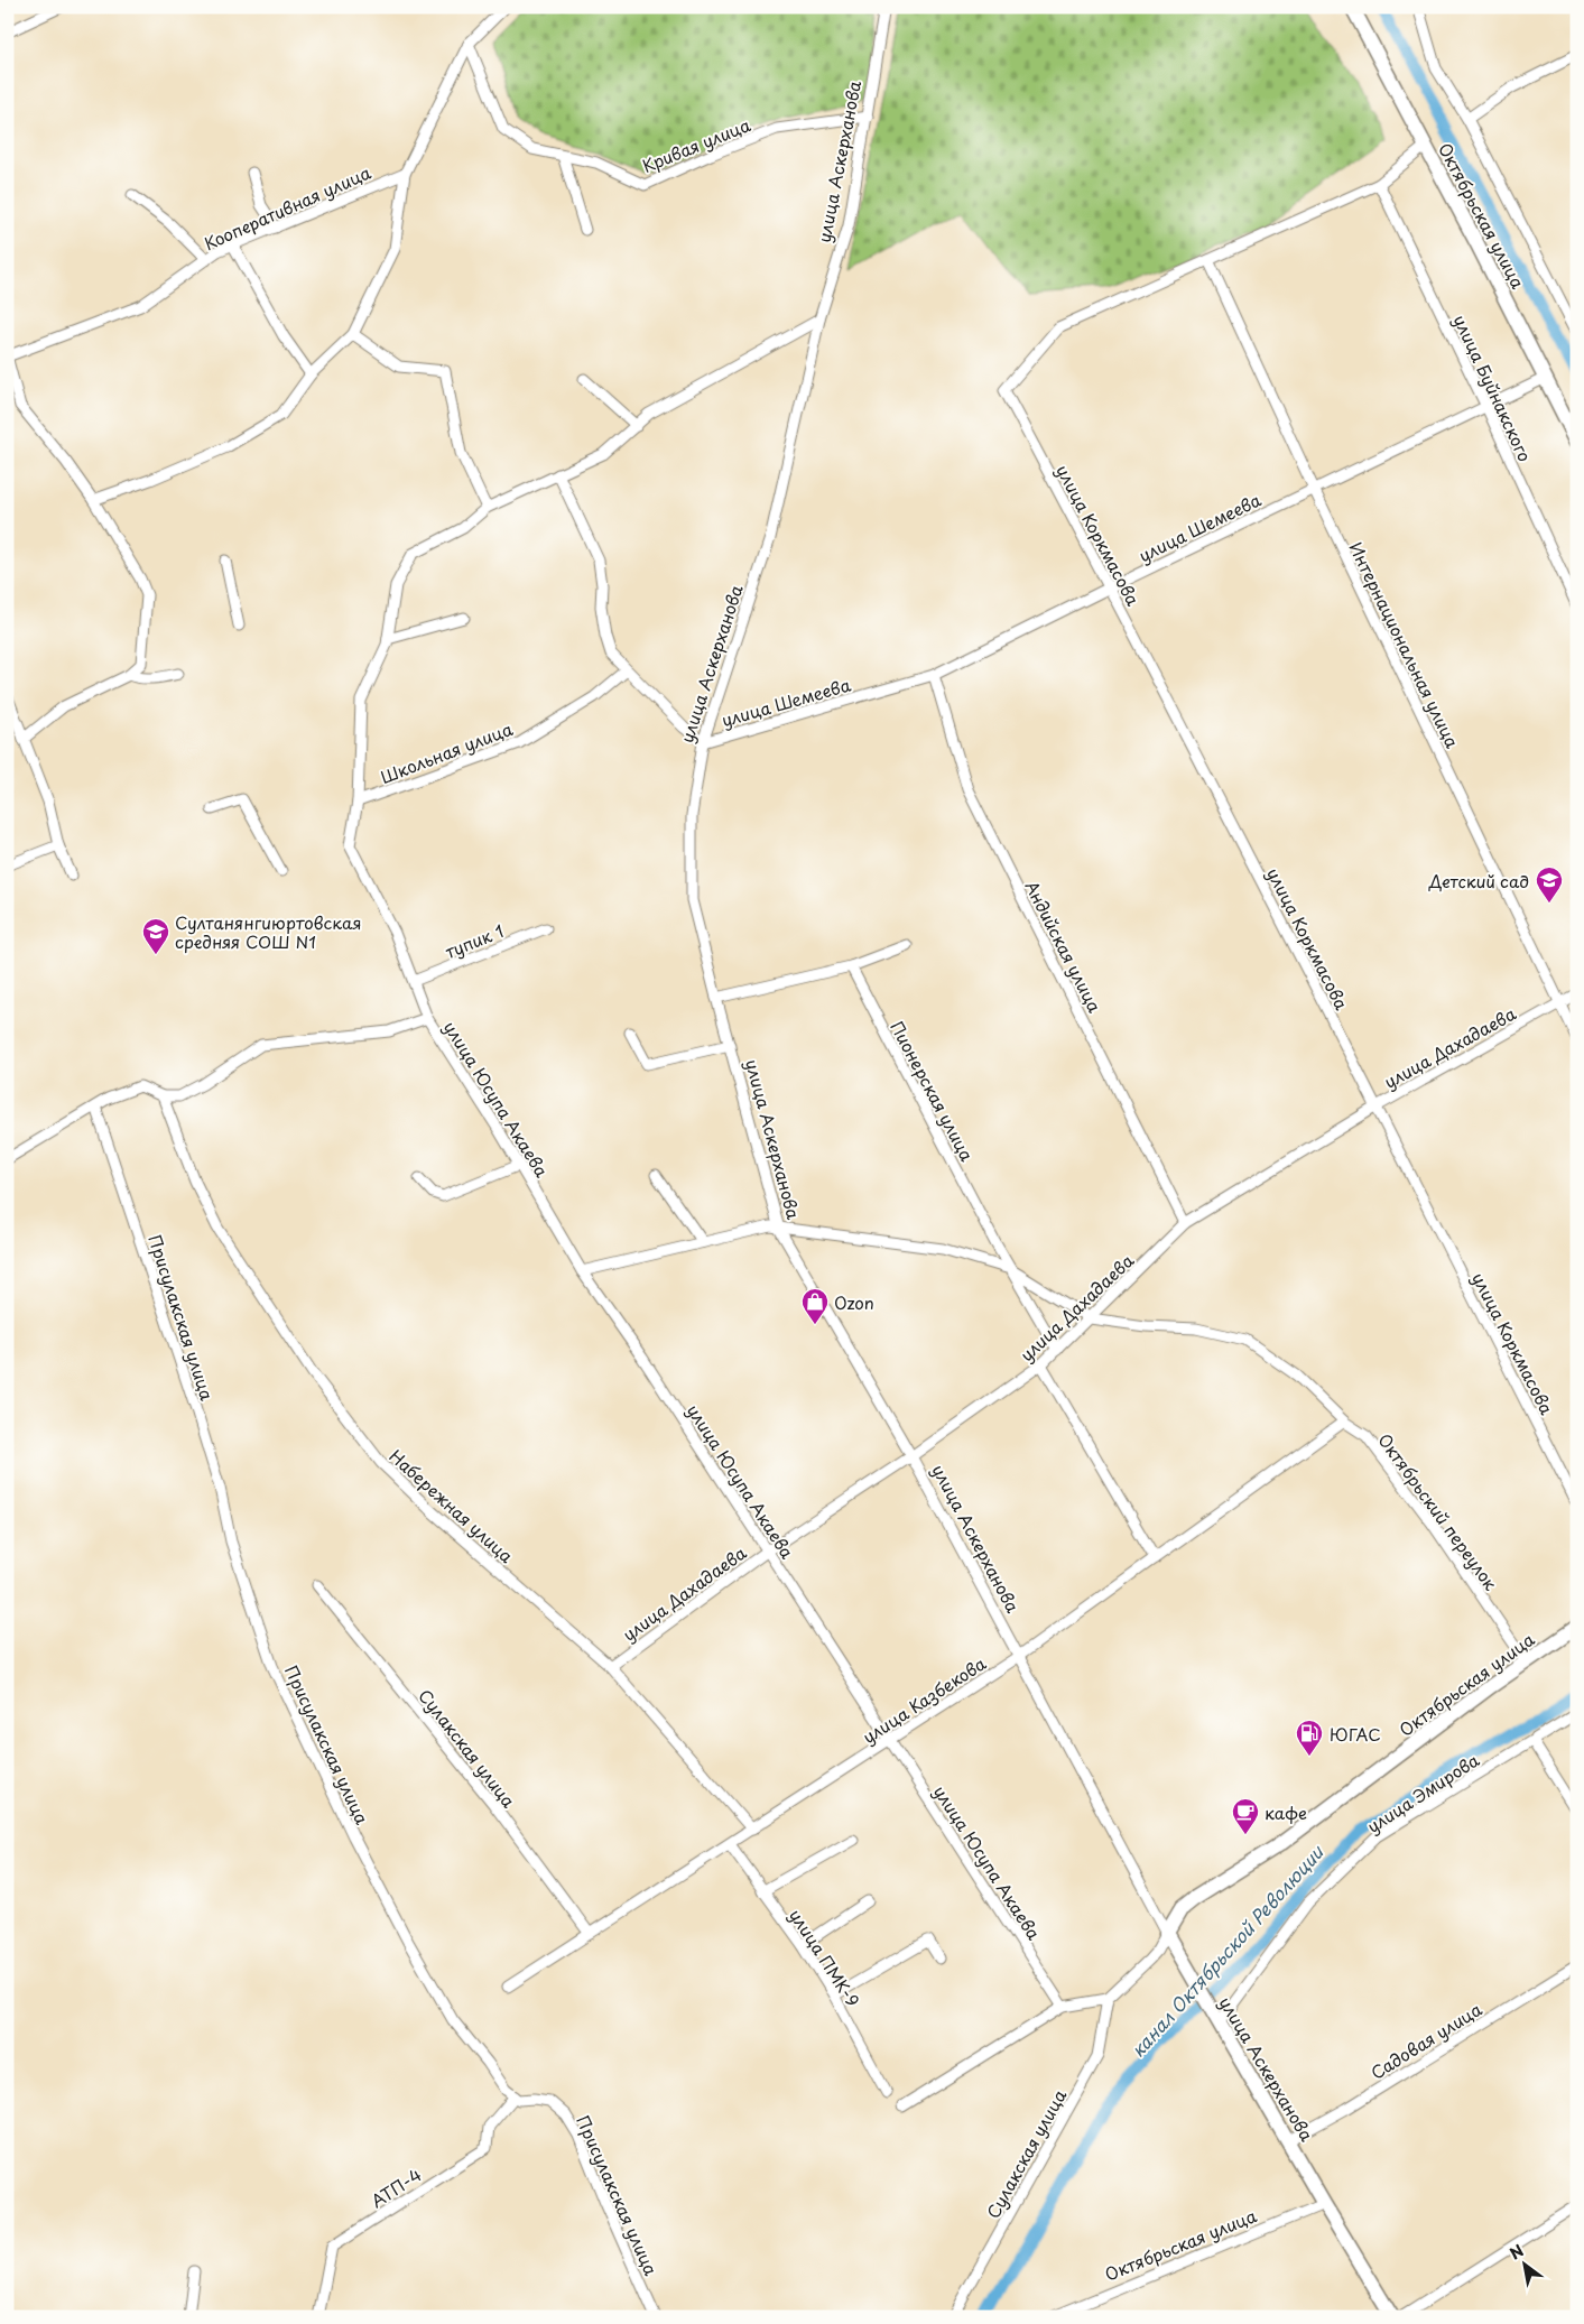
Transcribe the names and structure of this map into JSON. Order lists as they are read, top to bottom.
{
  "streets": {
    "street": [
      "Кривая улица",
      "улица Аскерханова",
      "Кооперативная улица",
      "Октябрьская улица",
      "улица Буйнакского",
      "улица Шемеева",
      "улица Коркмасова",
      "Интернациональная улица",
      "Школьная улица",
      "тупик 1",
      "Андийская улица",
      "улица Дахадаева",
      "Пионерская улица",
      "улица Юсупа Акаева",
      "Присулакская улица",
      "Набережная улица",
      "Октябрьский переулок",
      "улица Казбекова",
      "Сулакская улица",
      "улица Эмирова",
      "улица ПМК-9",
      "Садовая улица",
      "АТП-4"
    ]
  },
  "crossings": [
    ["Кривая улица", "улица Аскерханова"],
    ["улица Аскерханова", "Октябрьская улица"],
    ["улица Аскерханова", "улица Шемеева"],
    ["улица Аскерханова", "улица Дахадаева"],
    ["улица Аскерханова", "улица Юсупа Акаева"],
    ["улица Аскерханова", "Октябрьский переулок"],
    ["улица Аскерханова", "улица Казбекова"],
    ["улица Аскерханова", "улица Эмирова"],
    ["улица Аскерханова", "Садовая улица"],
    ["Октябрьская улица", "улица Шемеева"],
    ["Октябрьская улица", "Октябрьский переулок"],
    ["улица Буйнакского", "улица Шемеева"],
    ["улица Шемеева", "улица Коркмасова"],
    ["улица Шемеева", "Интернациональная улица"],
    ["улица Шемеева", "Андийская улица"],
    ["улица Коркмасова", "Интернациональная улица"],
    ["улица Коркмасова", "улица Дахадаева"],
    ["Интернациональная улица", "улица Дахадаева"],
    ["Школьная улица", "улица Юсупа Акаева"],
    ["тупик 1", "улица Юсупа Акаева"],
    ["Андийская улица", "улица Дахадаева"],
    ["улица Дахадаева", "Пионерская улица"],
    ["улица Дахадаева", "улица Юсупа Акаева"],
    ["улица Дахадаева", "Набережная улица"],
    ["улица Дахадаева", "Октябрьский переулок"],
    ["Пионерская улица", "Октябрьский переулок"],
    ["улица Юсупа Акаева", "Октябрьский переулок"],
    ["улица Юсупа Акаева", "улица Казбекова"],
    ["Присулакская улица", "АТП-4"],
    ["Набережная улица", "улица Казбекова"],
    ["Октябрьский переулок", "улица Казбекова"],
    ["улица Казбекова", "Сулакская улица"],
    ["улица Казбекова", "улица ПМК-9"]
  ],
  "water": ["канал Октябрьской Революции"],
  "places": {
    "school or university": ["Детский сад", "Султанянгиюртовская средняя СОШ N1"],
    "shop": ["Ozon"],
    "fuel station": ["ЮГАС"],
    "cafe": ["кафе"]
  },
  "north": "top left"
}
